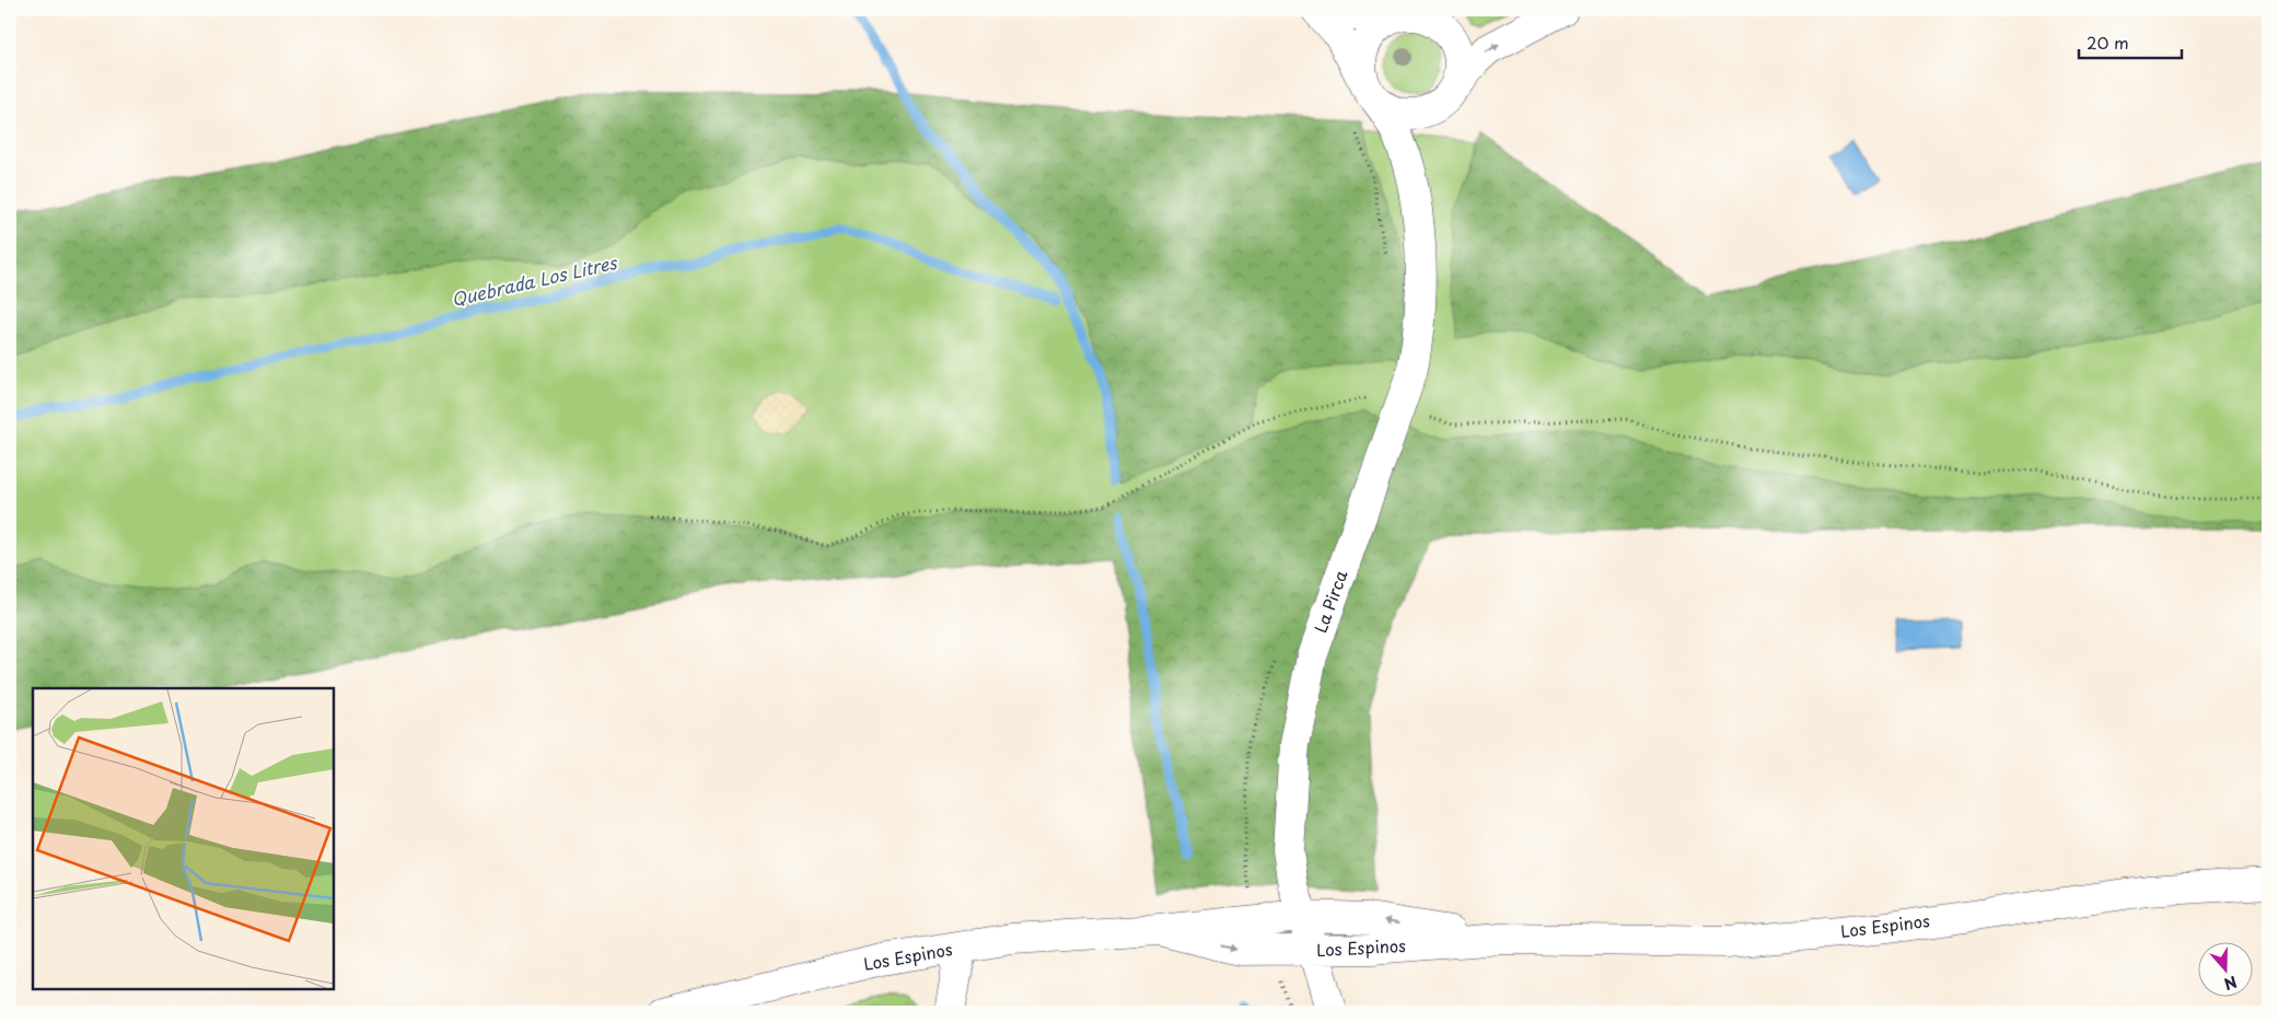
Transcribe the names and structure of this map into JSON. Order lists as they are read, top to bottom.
{
  "streets": {
    "street": ["La Pirca", "Los Espinos"]
  },
  "crossings": [
    ["La Pirca", "Los Espinos"]
  ],
  "water": ["Quebrada Los Litres"],
  "scale_bar": "20 m",
  "north": "bottom"
}
